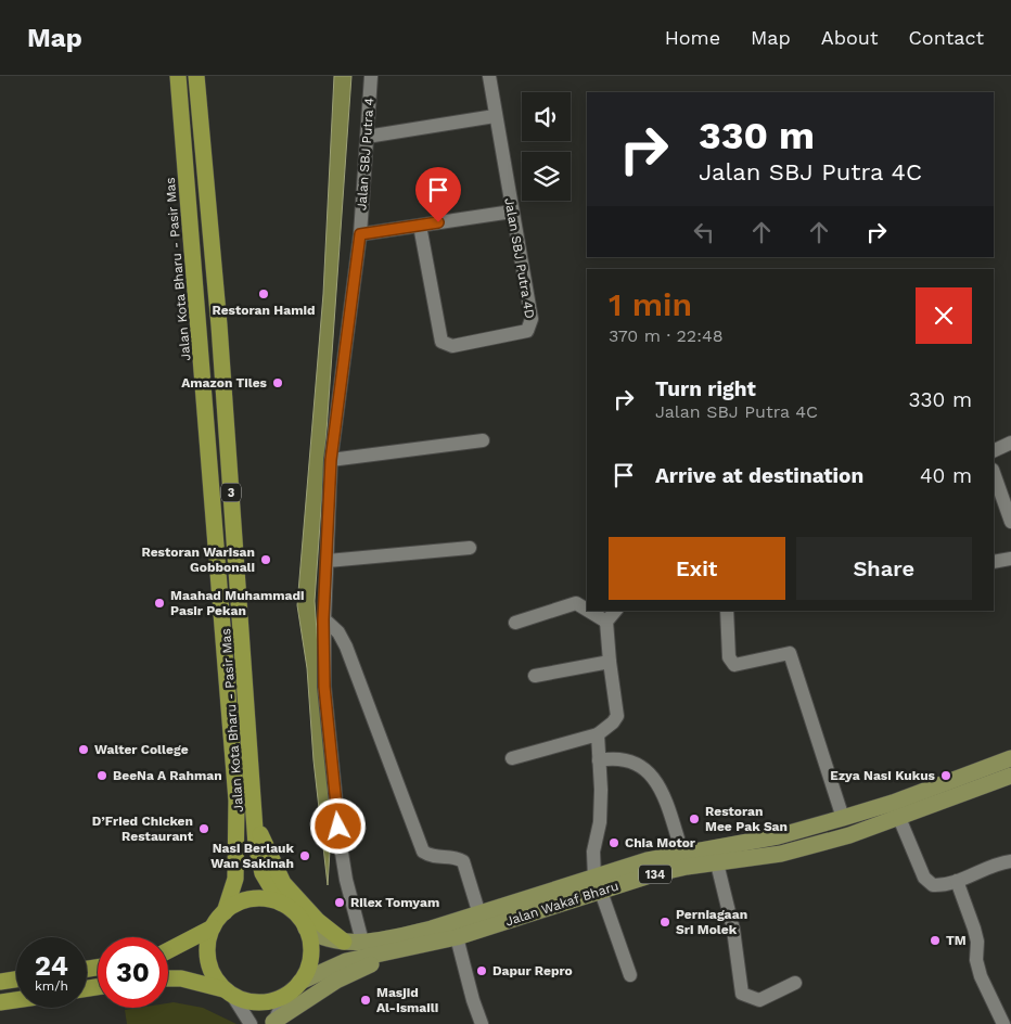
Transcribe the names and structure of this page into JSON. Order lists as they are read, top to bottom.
{
  "streets": {
    "highway": ["Jalan Kota Bharu - Pasir Mas", "3"],
    "main road": ["134", "Jalan Wakaf Bharu"],
    "street": ["Jalan SBJ Putra 4", "Jalan SBJ Putra 4D"]
  },
  "crossings": [
    ["Jalan SBJ Putra 4", "Jalan Wakaf Bharu"],
    ["Jalan Kota Bharu - Pasir Mas", "Jalan Wakaf Bharu"]
  ],
  "places": [
    "Restoran Hamid",
    "Amazon Tiles",
    "Restoran Warisan Gobbonali",
    "Maahad Muhammadi Pasir Pekan",
    "Walter College",
    "BeeNa A Rahman",
    "Ezya Nasi Kukus",
    "Restoran Mee Pak San",
    "D’Fried Chicken Restaurant",
    "Chia Motor",
    "Nasi Berlauk Wan Sakinah",
    "Rilex Tomyam",
    "Perniagaan Sri Molek",
    "TM",
    "Dapur Repro",
    "Masjid Al-Ismaili"
  ],
  "page": {
    "header": "Map",
    "nav": [
      "Home",
      "Map",
      "About",
      "Contact"
    ],
    "turn": ["330 m", "Jalan SBJ Putra 4C"],
    "heading": ["1 min", "370 m · 22:48"],
    "list": [
      {
        "name": "Turn right",
        "note": "Jalan SBJ Putra 4C",
        "value": "330 m"
      },
      {
        "name": "Arrive at destination",
        "value": "40 m"
      }
    ],
    "buttons": ["Exit", "Share"],
    "speed": "24 km/h",
    "limit": "30"
  }
}
